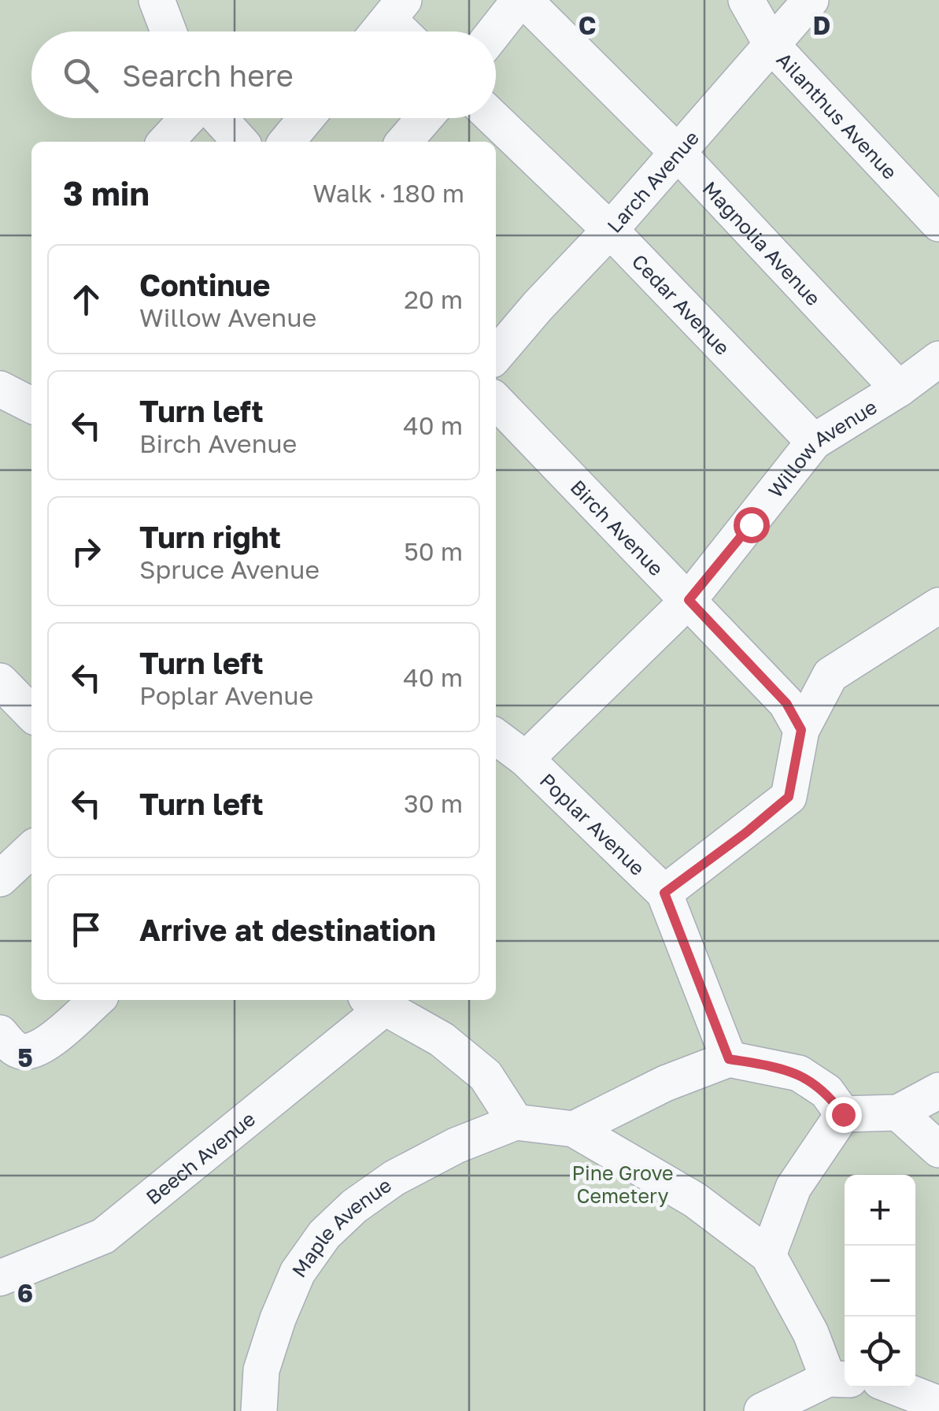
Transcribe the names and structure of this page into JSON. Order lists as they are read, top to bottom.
{
  "streets": {
    "lane": [
      "Ailanthus Avenue",
      "Larch Avenue",
      "Magnolia Avenue",
      "Cedar Avenue",
      "Willow Avenue",
      "Birch Avenue",
      "Poplar Avenue",
      "Beech Avenue",
      "Maple Avenue"
    ]
  },
  "crossings": [
    ["Ailanthus Avenue", "Larch Avenue"],
    ["Larch Avenue", "Magnolia Avenue"],
    ["Larch Avenue", "Cedar Avenue"],
    ["Magnolia Avenue", "Willow Avenue"],
    ["Cedar Avenue", "Willow Avenue"],
    ["Willow Avenue", "Birch Avenue"],
    ["Willow Avenue", "Poplar Avenue"]
  ],
  "parks": ["Pine Grove Cemetery"],
  "page": {
    "search": "Search here",
    "heading": ["3 min", "Walk · 180 m"],
    "list": [
      ["Continue", "Willow Avenue", "20 m"],
      ["Turn left", "Birch Avenue", "40 m"],
      ["Turn right", "Spruce Avenue", "50 m"],
      ["Turn left", "Poplar Avenue", "40 m"],
      ["Turn left", "30 m"],
      "Arrive at destination"
    ],
    "map_buttons": ["+", "−"]
  },
  "grid": {
    "columns": ["C", "D"],
    "rows": ["5", "6"]
  }
}
